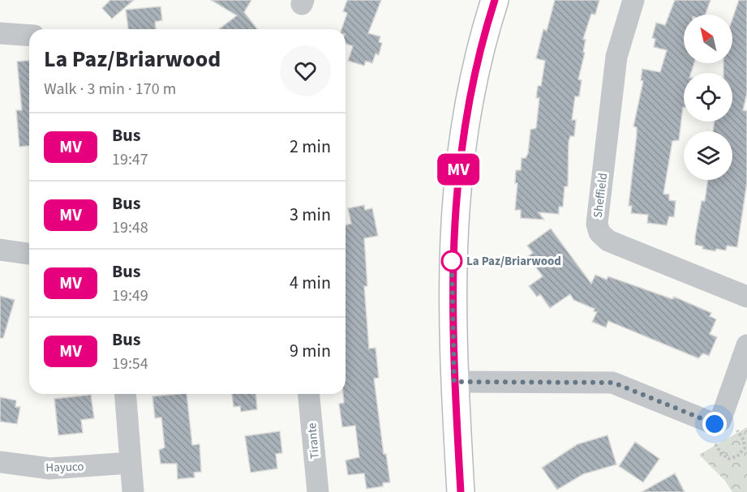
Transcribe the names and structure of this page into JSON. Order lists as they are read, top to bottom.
{
  "streets": {
    "street": ["Sheffield", "Tirante", "Hayuco"]
  },
  "places": ["La Paz/Briarwood"],
  "lines": ["bus line MV"],
  "north": "top left",
  "page": {
    "on_map": "MV",
    "heading": ["La Paz/Briarwood", "Walk · 3 min · 170 m"],
    "list": [
      {
        "mark": "MV",
        "name": "Bus",
        "note": "19:47",
        "value": "2 min"
      },
      {
        "mark": "MV",
        "name": "Bus",
        "note": "19:48",
        "value": "3 min"
      },
      {
        "mark": "MV",
        "name": "Bus",
        "note": "19:49",
        "value": "4 min"
      },
      {
        "mark": "MV",
        "name": "Bus",
        "note": "19:54",
        "value": "9 min"
      }
    ]
  }
}
